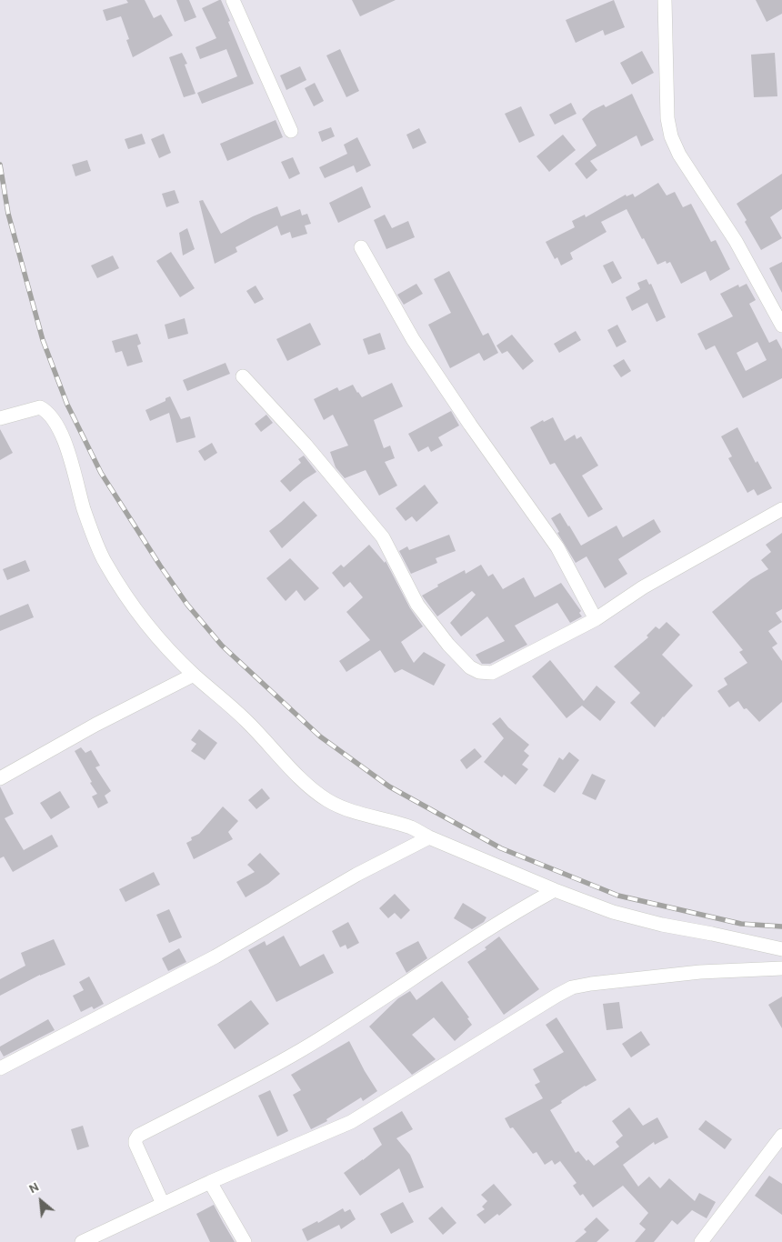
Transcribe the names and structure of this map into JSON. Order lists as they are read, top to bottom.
{
  "north": "top left"
}
